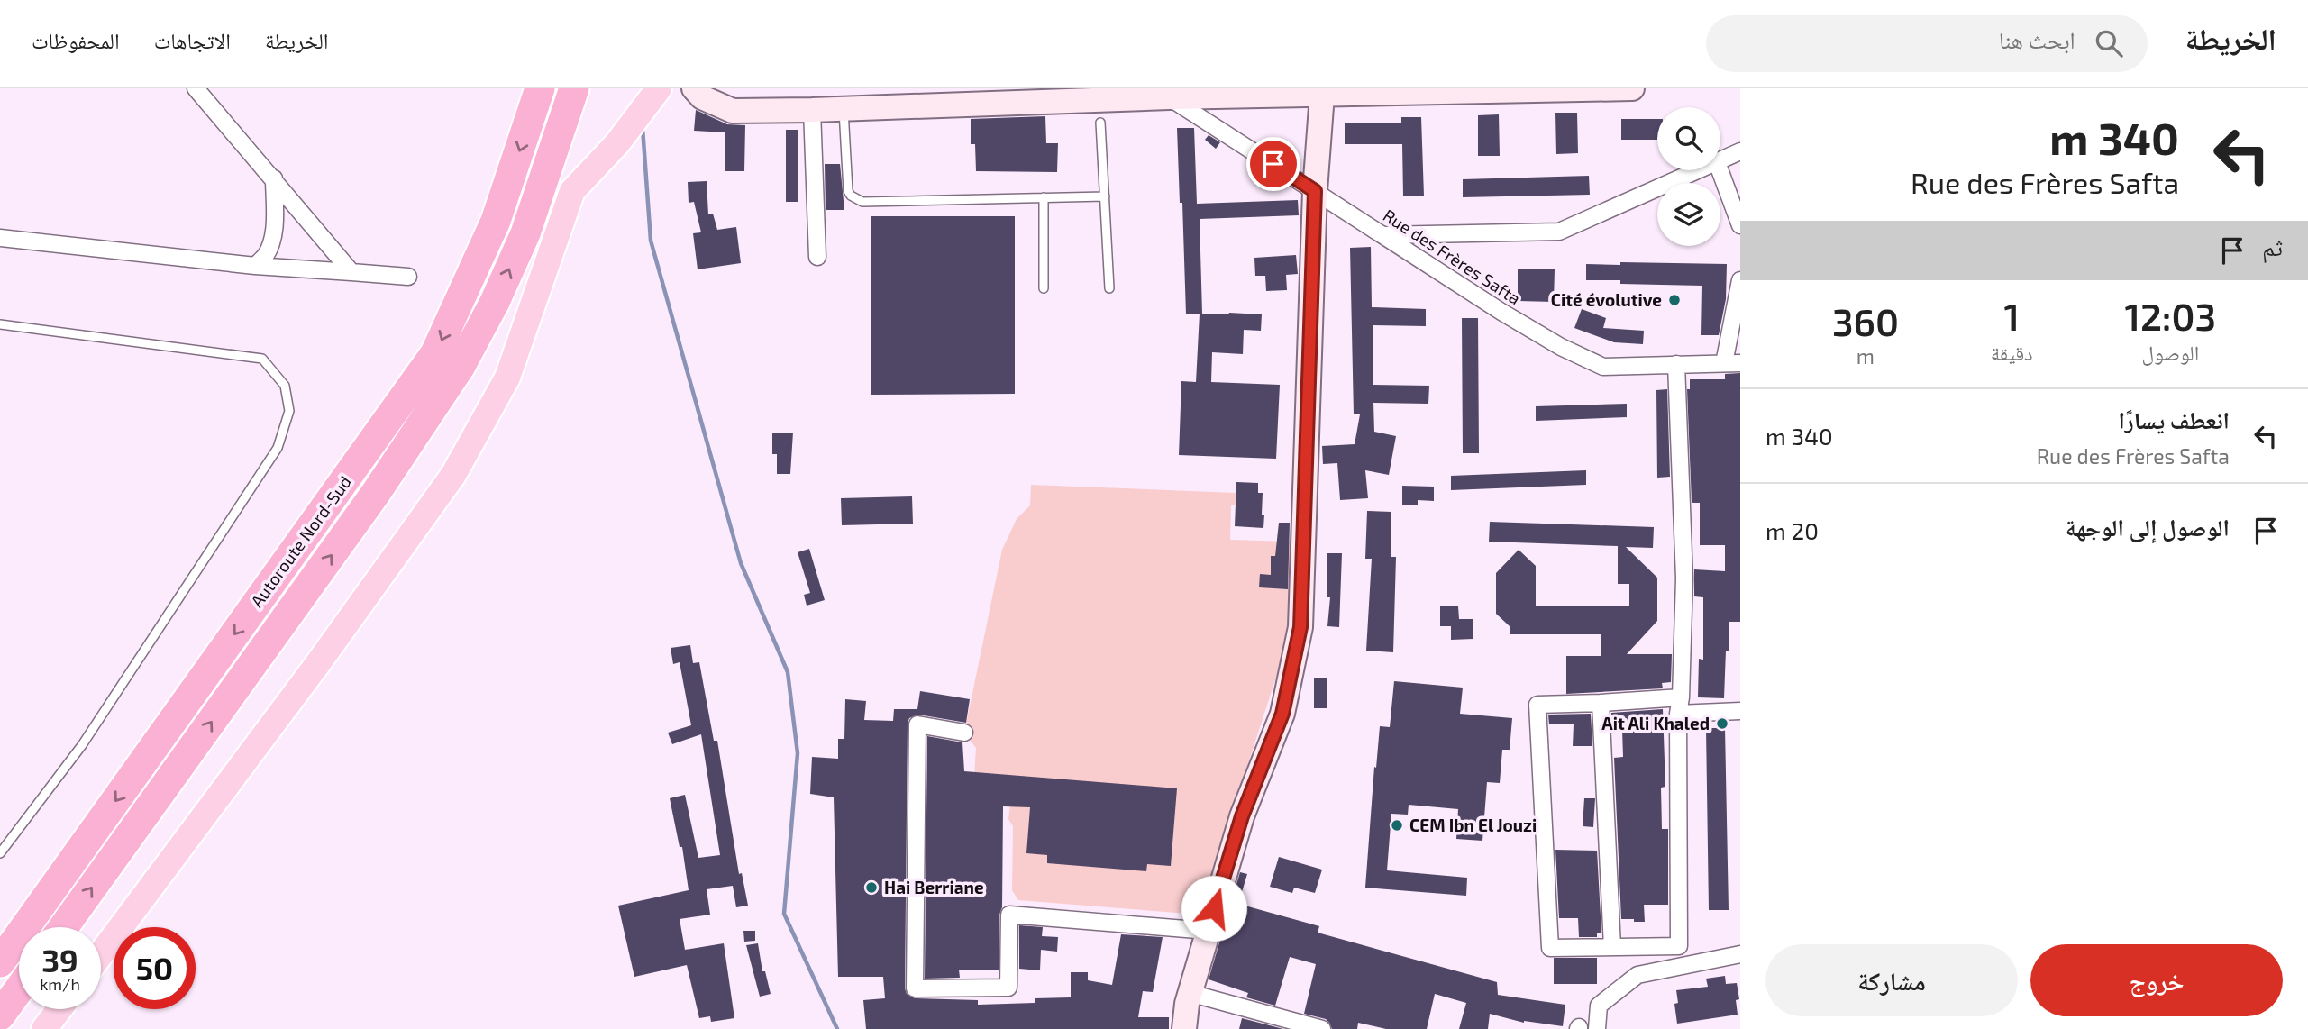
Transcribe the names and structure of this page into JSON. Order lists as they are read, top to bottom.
{
  "streets": {
    "highway": ["Autoroute Nord-Sud"],
    "street": ["Rue des Frères Safta"]
  },
  "places": [
    "Cité évolutive",
    "Ait Ali Khaled",
    "CEM Ibn El Jouzi",
    "Hai Berriane"
  ],
  "page": {
    "header": "الخريطة",
    "search": "ابحث هنا",
    "nav": ["الخريطة", "الاتجاهات", "المحفوظات"],
    "turn": ["340 m", "Rue des Frères Safta"],
    "then": "ثم",
    "eta": [
      "12:03",
      "الوصول",
      "1",
      "دقيقة",
      "360",
      "m"
    ],
    "list": [
      {
        "name": "انعطف يسارًا",
        "note": "Rue des Frères Safta",
        "value": "340 m"
      },
      {
        "name": "الوصول إلى الوجهة",
        "value": "20 m"
      }
    ],
    "speed": "39 km/h",
    "limit": "50",
    "buttons": ["خروج", "مشاركة"]
  }
}
